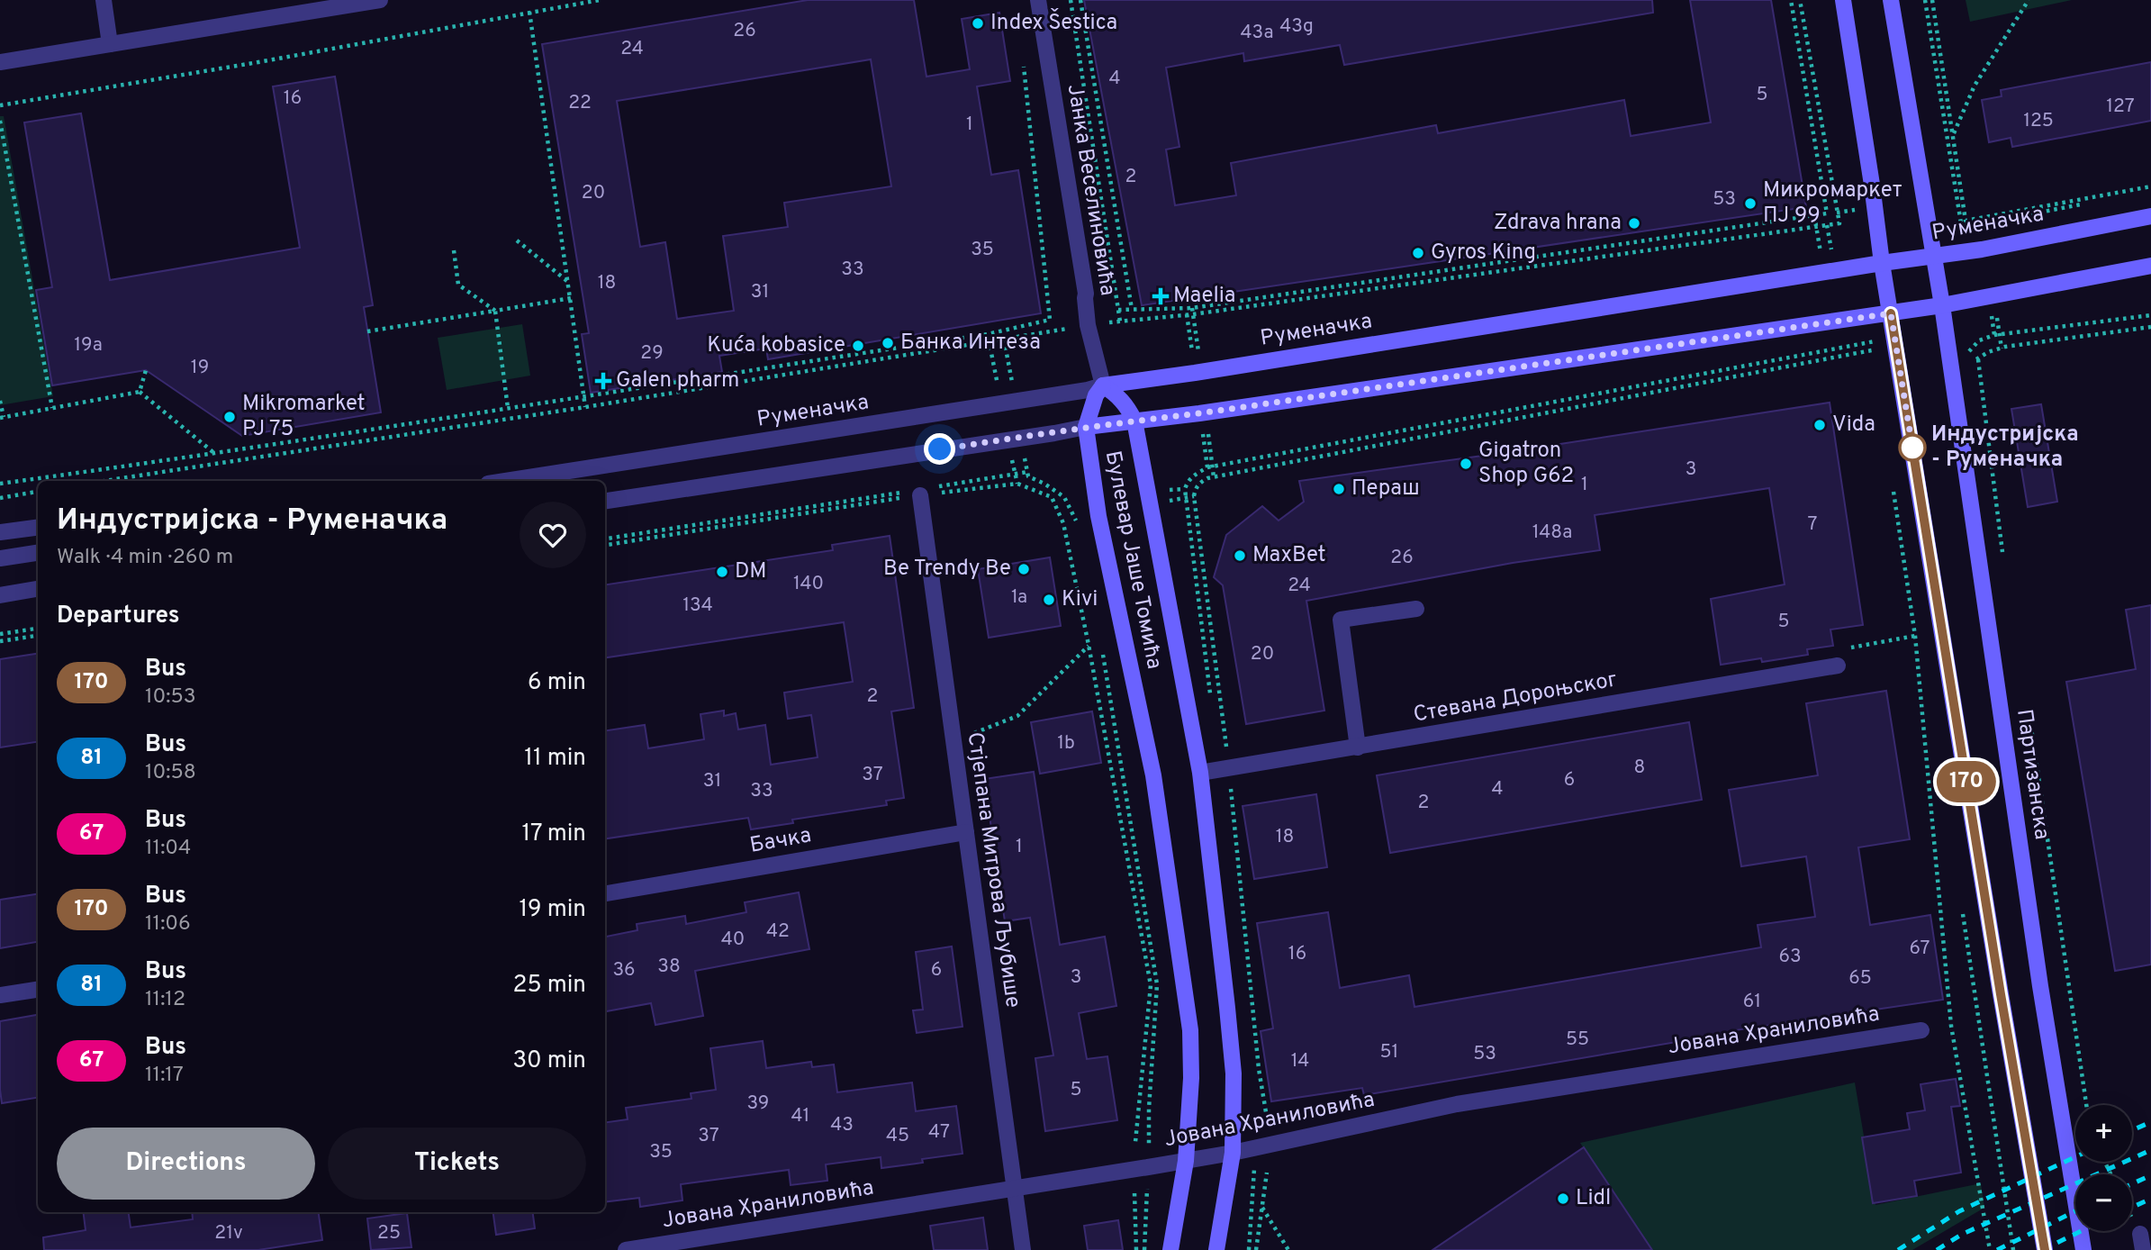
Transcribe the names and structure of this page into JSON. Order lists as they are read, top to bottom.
{
  "streets": {
    "main road": ["Руменачка", "Булевар Јаше Томића", "Партизанска"],
    "street": [
      "Јанка Веселиновића",
      "Стевана Дороњског",
      "Бачка",
      "Стјепана Митрова Љубише",
      "Јована Храниловића"
    ]
  },
  "crossings": [
    ["Јанка Веселиновића", "Руменачка"],
    ["Јанка Веселиновића", "Булевар Јаше Томића"],
    ["Руменачка", "Булевар Јаше Томића"],
    ["Руменачка", "Партизанска"],
    ["Булевар Јаше Томића", "Стевана Дороњског"],
    ["Булевар Јаше Томића", "Јована Храниловића"],
    ["Бачка", "Стјепана Митрова Љубише"],
    ["Стјепана Митрова Љубише", "Јована Храниловића"]
  ],
  "places": {
    "other": [
      "Index Šestica",
      "Микромаркет ПЈ 99",
      "Zdrava hrana",
      "Gyros King",
      "Банка Интеза",
      "Kuća kobasice",
      "Mikromarket PJ 75",
      "Vida",
      "Индустријска - Руменачка",
      "Gigatron Shop G62",
      "Пераш",
      "MaxBet",
      "Be Trendy Be",
      "DM",
      "Kivi",
      "Lidl"
    ],
    "health": ["Maelia", "Galen pharm"]
  },
  "lines": ["bus line 170"],
  "house_numbers": [
    "43g",
    "26",
    "43a",
    "24",
    "4",
    "5",
    "16",
    "22",
    "127",
    "125",
    "1",
    "2",
    "20",
    "53",
    "35",
    "33",
    "18",
    "31",
    "19a",
    "29",
    "19",
    "3",
    "1",
    "7",
    "148a",
    "26",
    "140",
    "24",
    "1a",
    "134",
    "5",
    "20",
    "2",
    "1b",
    "8",
    "37",
    "6",
    "31",
    "4",
    "33",
    "2",
    "18",
    "1",
    "42",
    "40",
    "67",
    "16",
    "63",
    "38",
    "36",
    "6",
    "3",
    "65",
    "61",
    "55",
    "51",
    "53",
    "14",
    "5",
    "39",
    "41",
    "43",
    "47",
    "37",
    "45",
    "35",
    "21v",
    "25"
  ],
  "page": {
    "on_map": "170",
    "heading": [
      ["Индустријска - Руменачка", "Walk · 4 min · 260 m"],
      "Departures"
    ],
    "list": [
      {
        "mark": "170",
        "name": "Bus",
        "note": "10:53",
        "value": "6 min"
      },
      {
        "mark": "81",
        "name": "Bus",
        "note": "10:58",
        "value": "11 min"
      },
      {
        "mark": "67",
        "name": "Bus",
        "note": "11:04",
        "value": "17 min"
      },
      {
        "mark": "170",
        "name": "Bus",
        "note": "11:06",
        "value": "19 min"
      },
      {
        "mark": "81",
        "name": "Bus",
        "note": "11:12",
        "value": "25 min"
      },
      {
        "mark": "67",
        "name": "Bus",
        "note": "11:17",
        "value": "30 min"
      }
    ],
    "map_buttons": ["+", "−"],
    "buttons": ["Directions", "Tickets"]
  }
}
